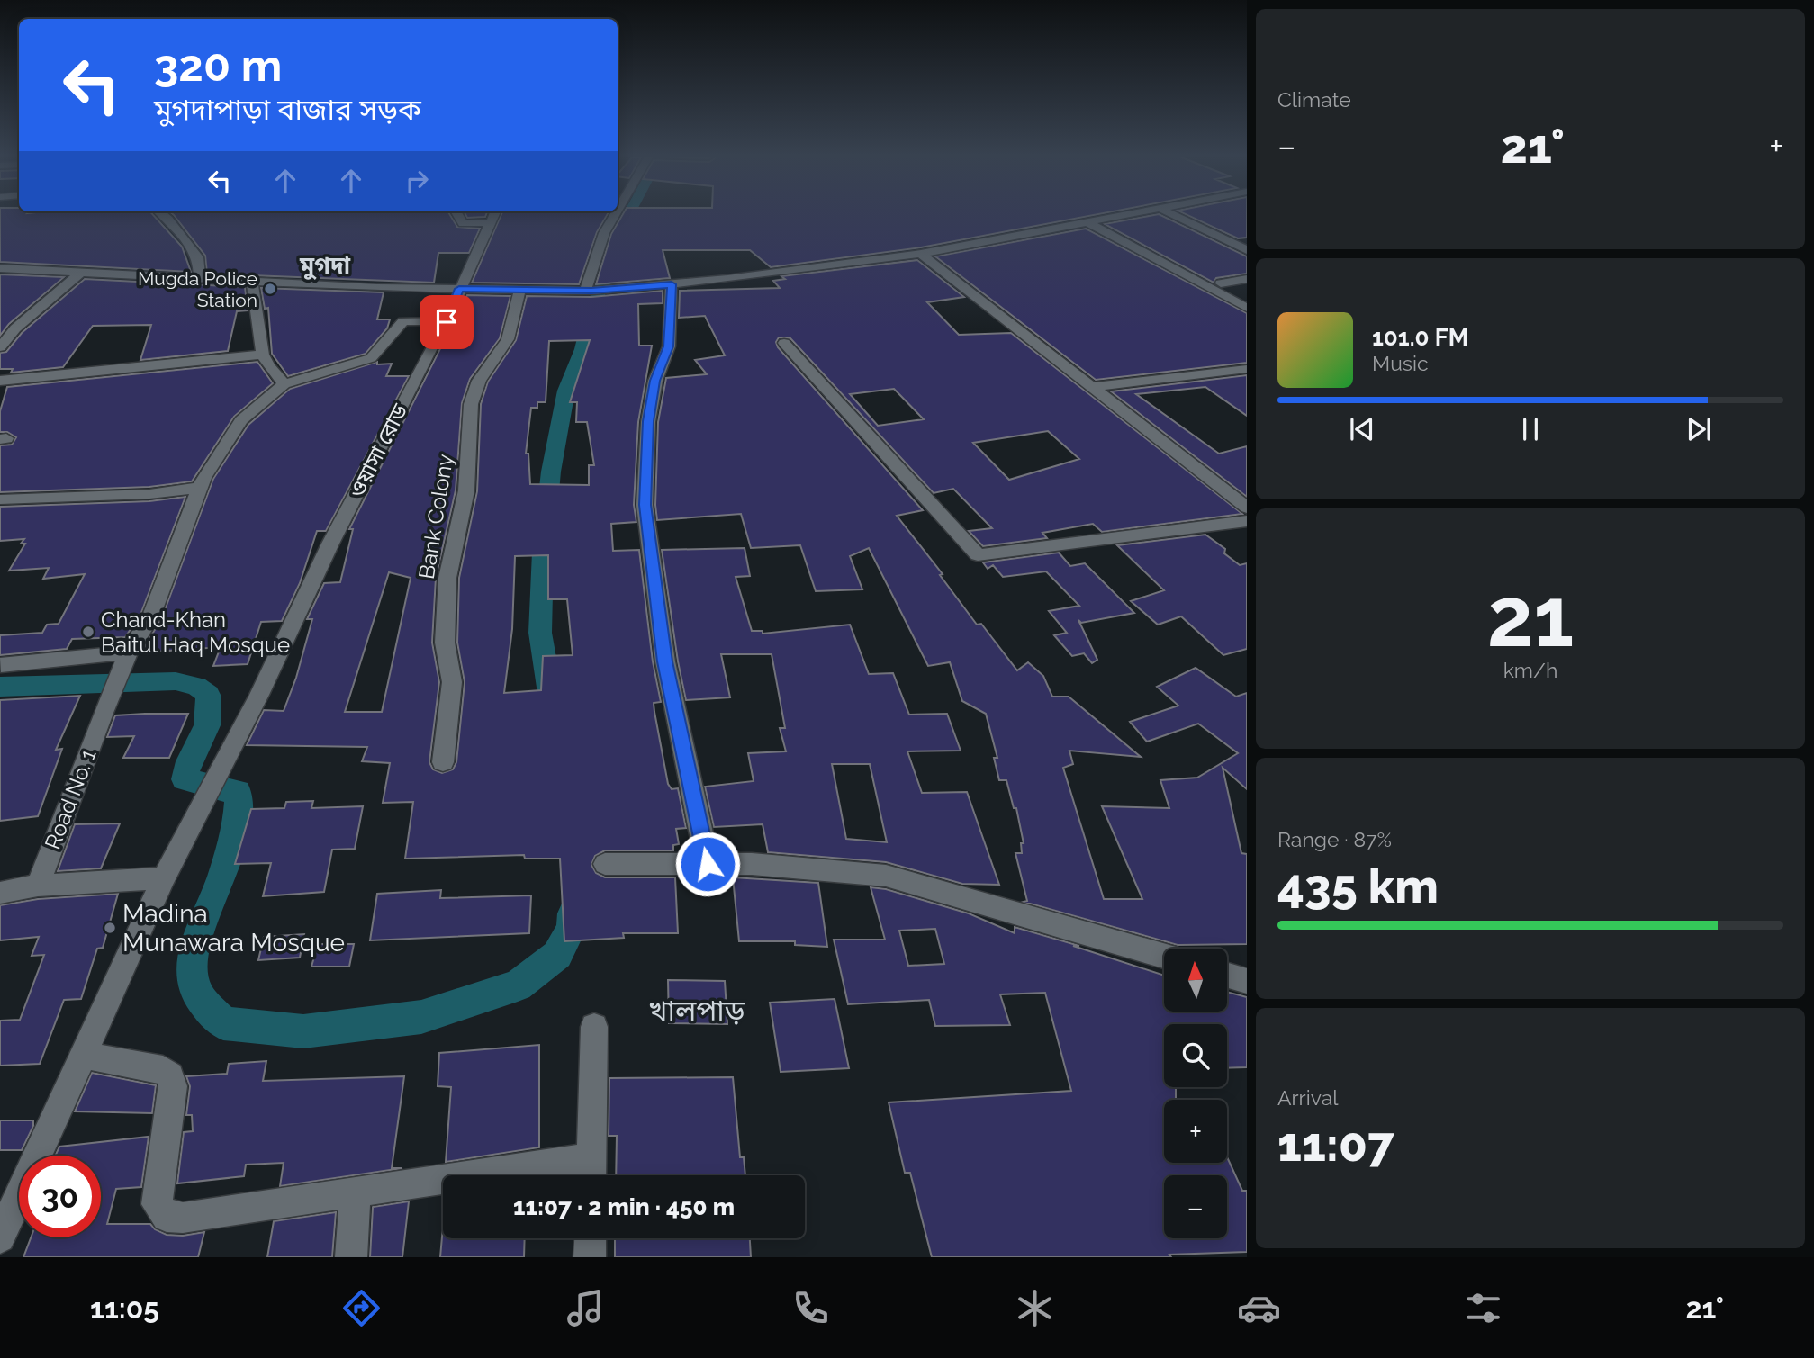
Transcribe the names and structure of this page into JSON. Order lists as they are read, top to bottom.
{
  "streets": {
    "street": ["ওয়াসা রোড", "Bank Colony", "Road No. 1"]
  },
  "districts": ["মুগদা", "খালপাড়"],
  "places": ["Mugda Police Station", "Chand-Khan Baitul Haq Mosque", "Madina Munawara Mosque"],
  "north": "top",
  "page": {
    "tile": [
      "Climate",
      ["21", "km/h"],
      ["Range · 87%", "435 km"],
      ["Arrival", "11:07"]
    ],
    "turn": ["320 m", "মুগদাপাড়া বাজার সড়ক"],
    "heat": ["−", "21°", "+"],
    "song": ["101.0 FM", "Music"],
    "map_buttons": ["+", "−"],
    "limit": "30",
    "trip": "11:07 · 2 min · 450 m",
    "tabs": ["11:05", "21°"]
  }
}
